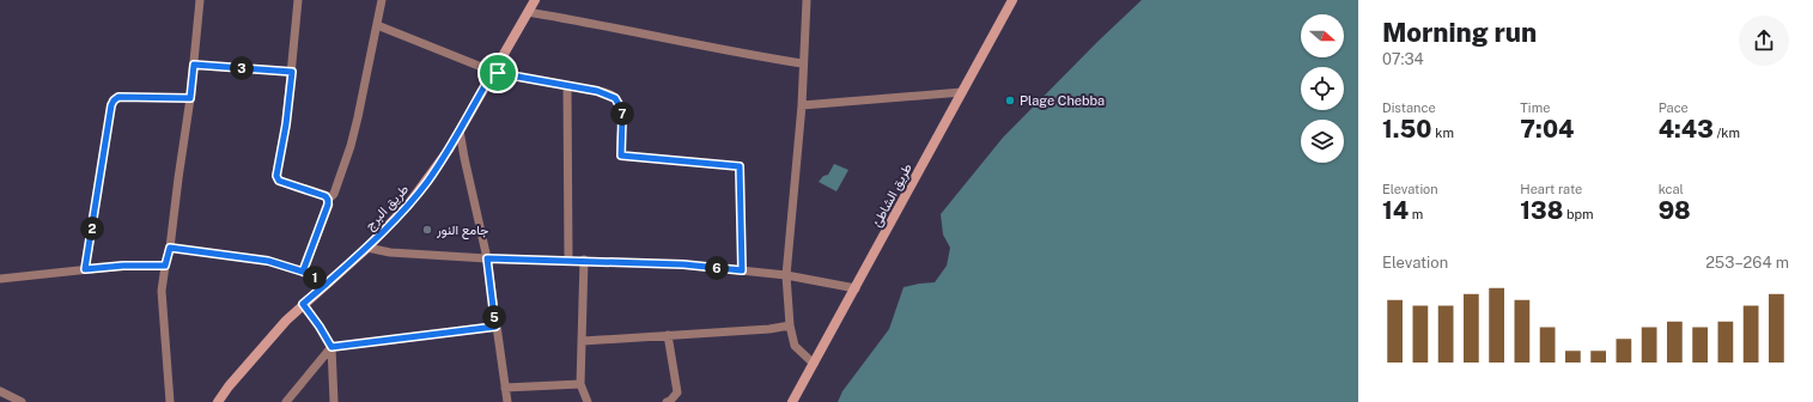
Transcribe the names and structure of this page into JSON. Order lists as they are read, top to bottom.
{
  "streets": {
    "street": ["طريق الشاطئ", "طريق البرج"]
  },
  "places": ["Plage Chebba", "جامع النور"],
  "north": "right",
  "page": {
    "heading": ["Morning run", "07:34"],
    "pins": [
      "3",
      "7",
      "2",
      "6",
      "1",
      "5"
    ],
    "stats": [
      ["Distance", "1.50 km"],
      ["Time", "7:04"],
      ["Pace", "4:43 /km"],
      ["Elevation", "14 m"],
      ["Heart rate", "138 bpm"],
      ["kcal", "98"]
    ],
    "chart": ["Elevation", "253–264 m"]
  }
}
